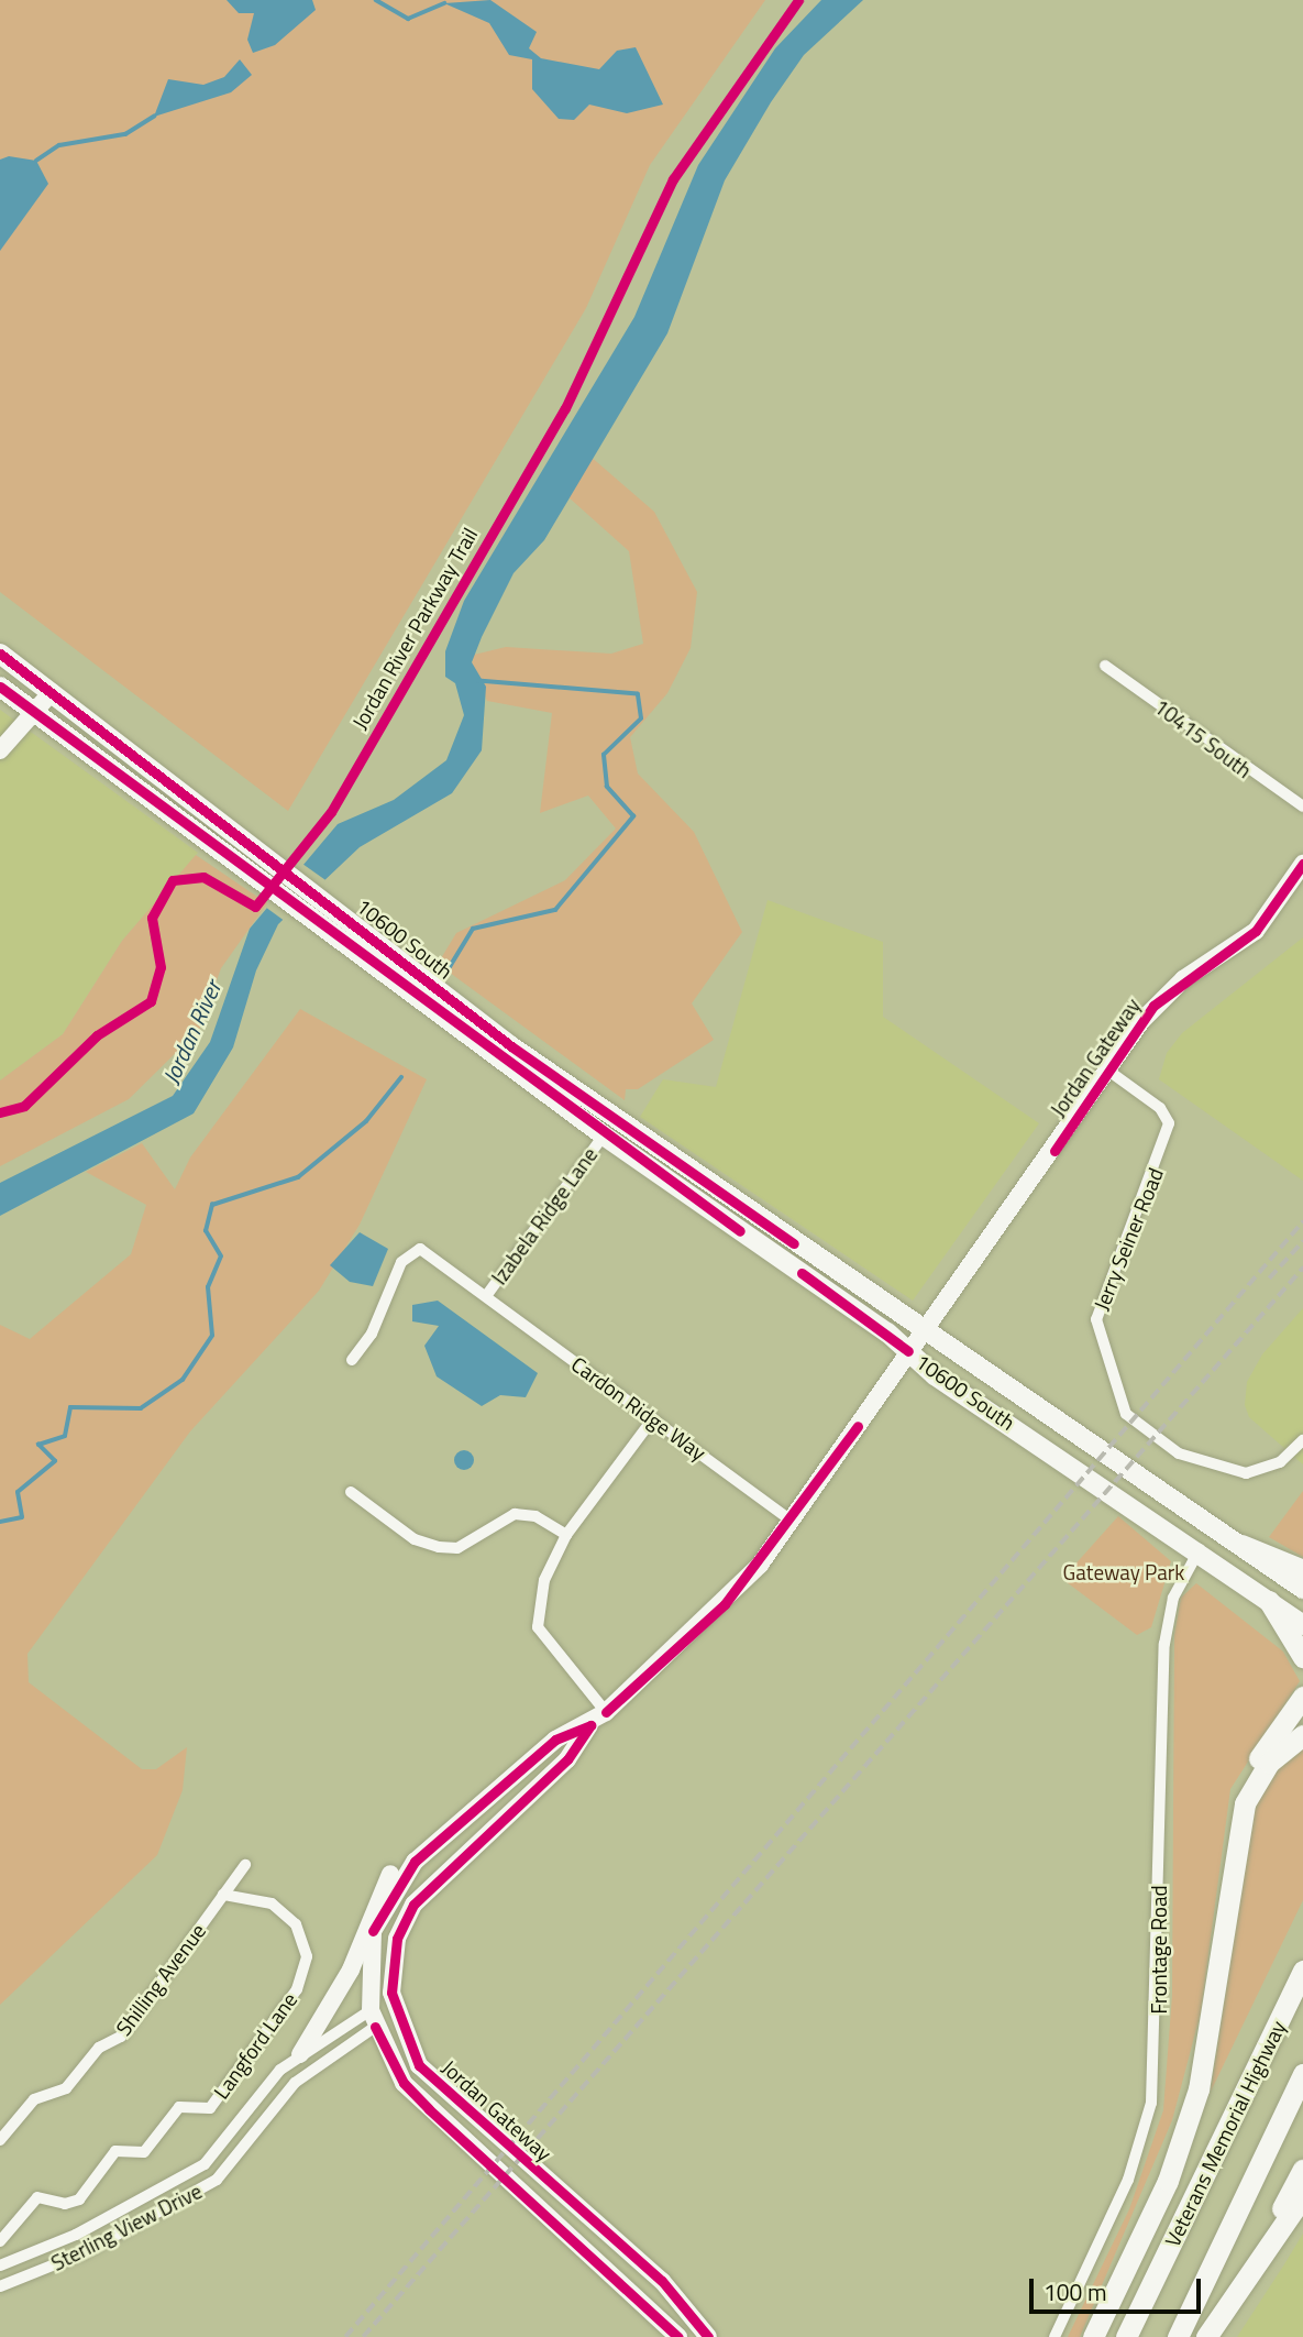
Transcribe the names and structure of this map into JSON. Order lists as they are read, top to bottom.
{
  "streets": {
    "highway": ["Veterans Memorial Highway"],
    "main road": ["10600 South", "Jordan Gateway"],
    "street": [
      "10415 South",
      "Izabela Ridge Lane",
      "Jerry Seiner Road",
      "Cardon Ridge Way",
      "Frontage Road",
      "Shilling Avenue",
      "Langford Lane",
      "Sterling View Drive"
    ],
    "cycle path": ["Jordan River Parkway Trail"]
  },
  "crossings": [
    ["10600 South", "Jordan Gateway"],
    ["10600 South", "Izabela Ridge Lane"],
    ["10600 South", "Frontage Road"],
    ["Jordan Gateway", "Jerry Seiner Road"],
    ["Jordan Gateway", "Cardon Ridge Way"],
    ["Jordan Gateway", "Sterling View Drive"],
    ["Izabela Ridge Lane", "Cardon Ridge Way"],
    ["Shilling Avenue", "Langford Lane"]
  ],
  "water": ["Jordan River"],
  "parks": ["Gateway Park"],
  "scale_bar": "100 m"
}
